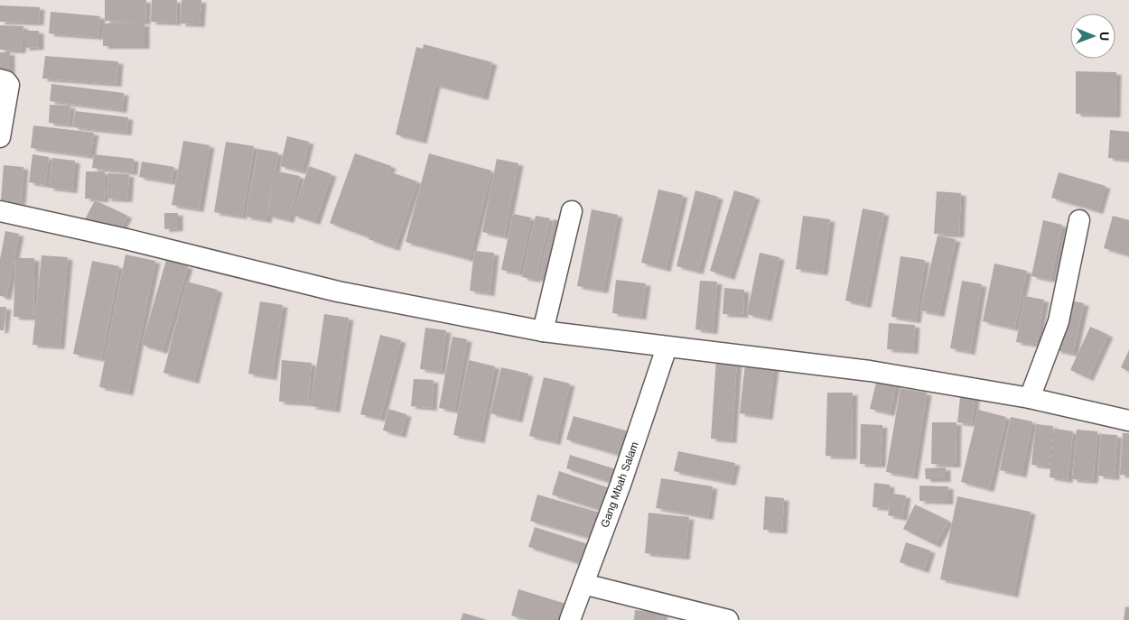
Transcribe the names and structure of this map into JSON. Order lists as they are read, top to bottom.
{
  "streets": {
    "street": ["Gang Mbah Salam"]
  },
  "north": "right"
}
